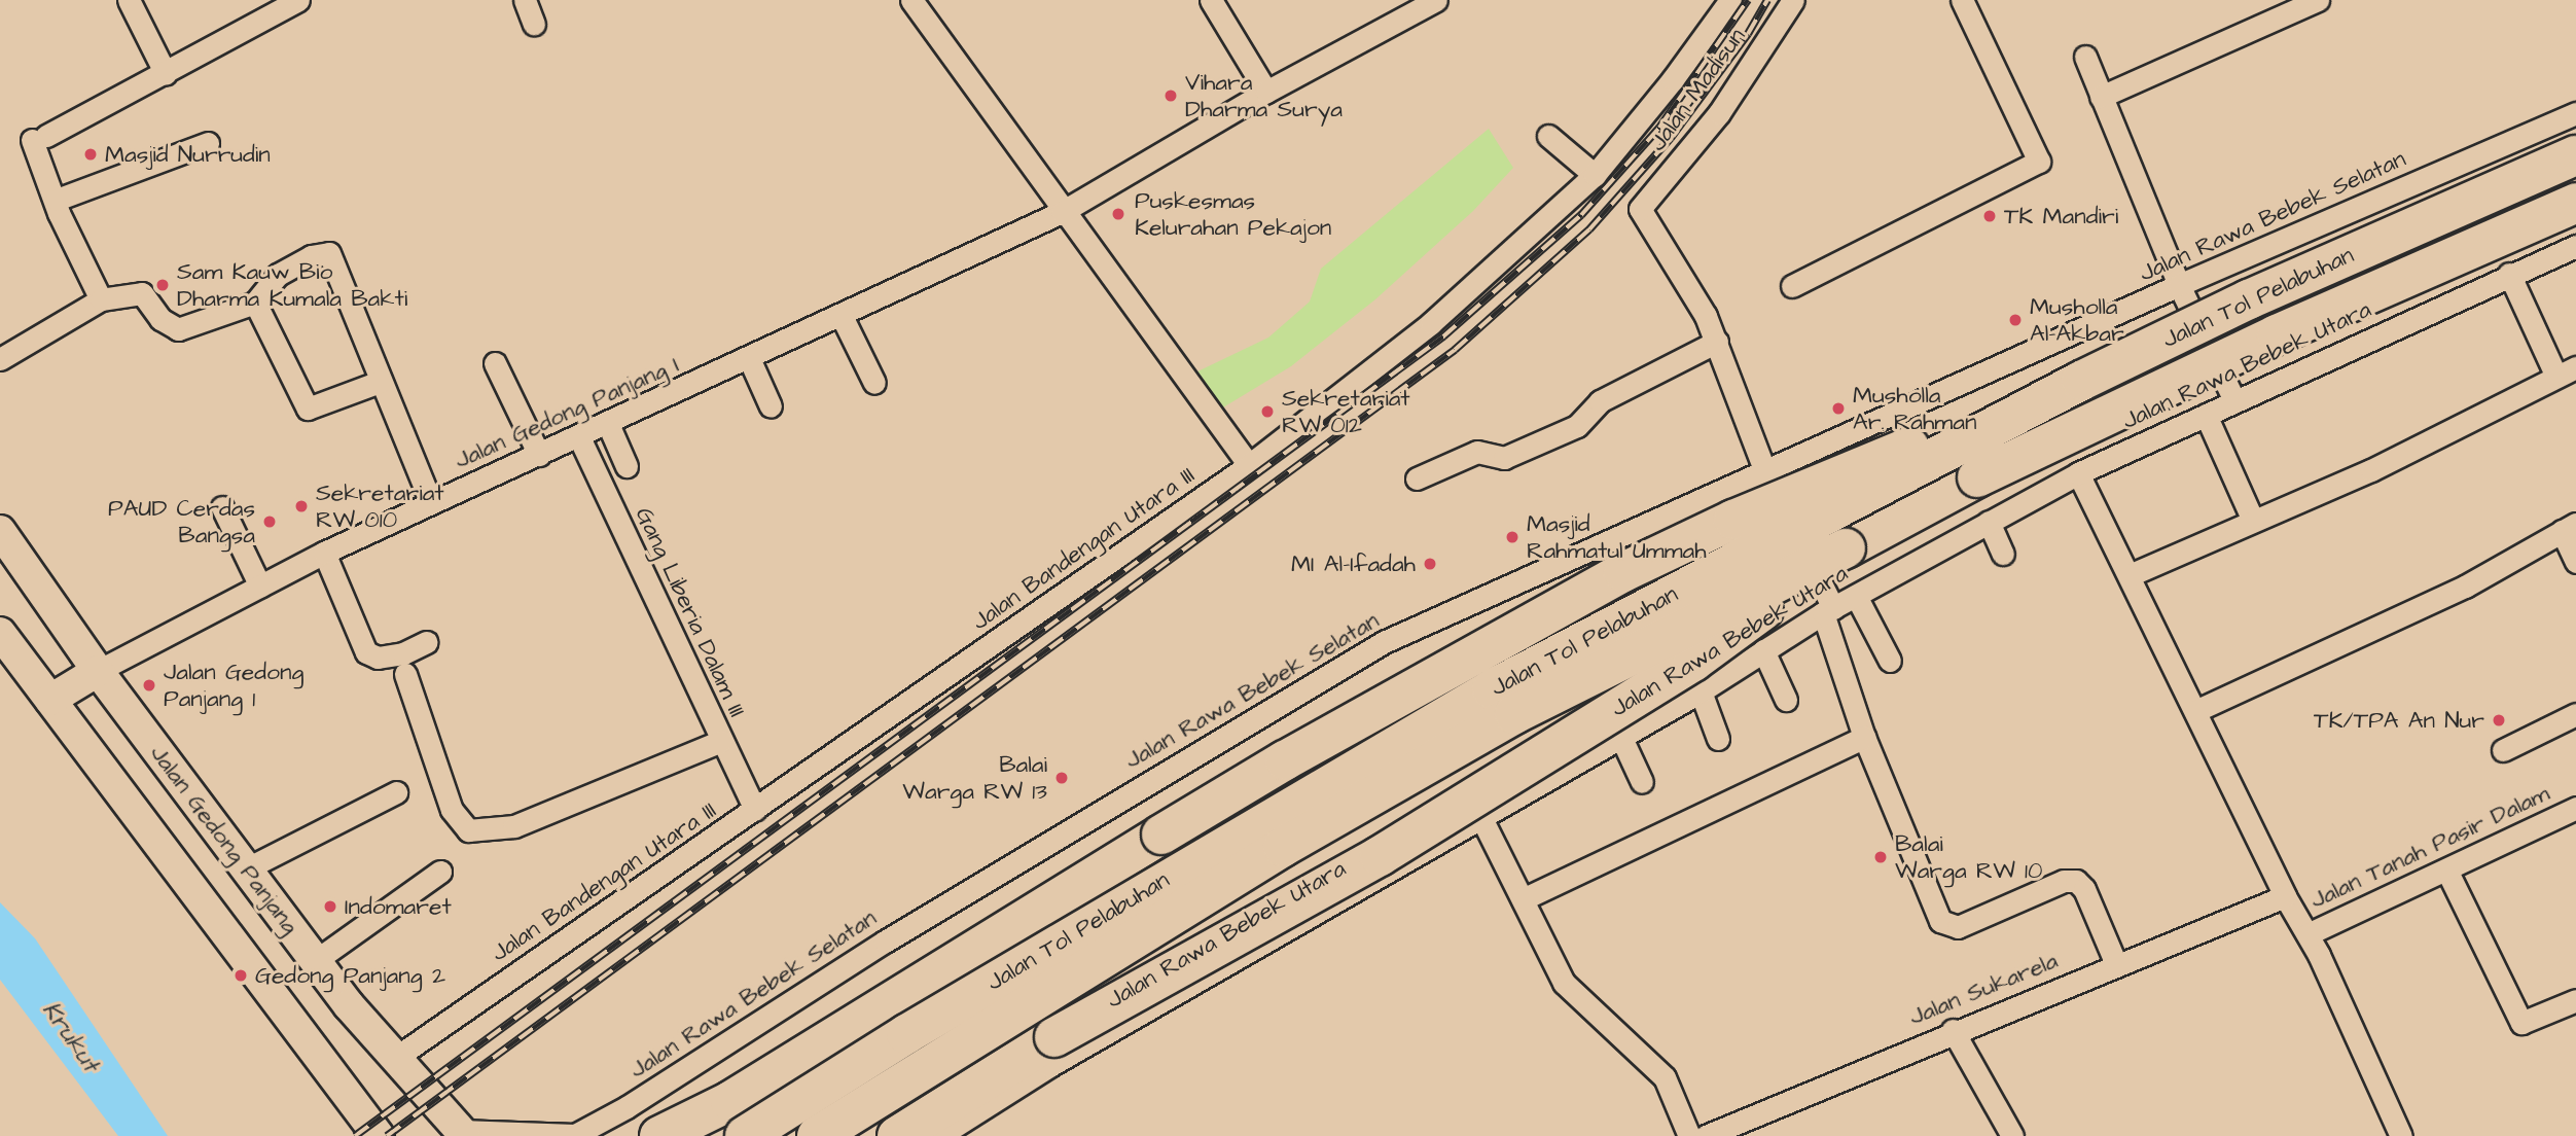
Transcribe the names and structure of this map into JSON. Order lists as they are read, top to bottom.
{
  "streets": {
    "highway": ["Jalan Tol Pelabuhan"],
    "main road": ["Jalan Gedong Panjang"],
    "street": [
      "Jalan Madisun",
      "Jalan Rawa Bebek Selatan",
      "Jalan Rawa Bebek Utara",
      "Jalan Gedong Panjang I",
      "Jalan Bandengan Utara III",
      "Gang Liberia Dalam III",
      "Jalan Tanah Pasir Dalam",
      "Jalan Sukarela"
    ]
  },
  "crossings": [
    ["Jalan Rawa Bebek Selatan", "Jalan Gedong Panjang"],
    ["Jalan Gedong Panjang I", "Gang Liberia Dalam III"],
    ["Jalan Gedong Panjang I", "Jalan Gedong Panjang"],
    ["Jalan Bandengan Utara III", "Gang Liberia Dalam III"],
    ["Jalan Bandengan Utara III", "Jalan Gedong Panjang"]
  ],
  "water": ["Krukut"],
  "places": [
    "Vihara Dharma Surya",
    "Masjid Nurrudin",
    "Puskesmas Kelurahan Pekajon",
    "TK Mandiri",
    "Sam Kauw Bio Dharma Kumala Bakti",
    "Musholla Al-Akbar",
    "Musholla Ar. Rahman",
    "Sekretariat RW 012",
    "Sekretariat RW 010",
    "PAUD Cerdas Bangsa",
    "Masjid Rahmatul Ummah",
    "MI Al-Ifadah",
    "Jalan Gedong Panjang 1",
    "TK/TPA An Nur",
    "Balai Warga RW 13",
    "Balai Warga RW 10",
    "Indomaret",
    "Gedong Panjang 2"
  ]
}
